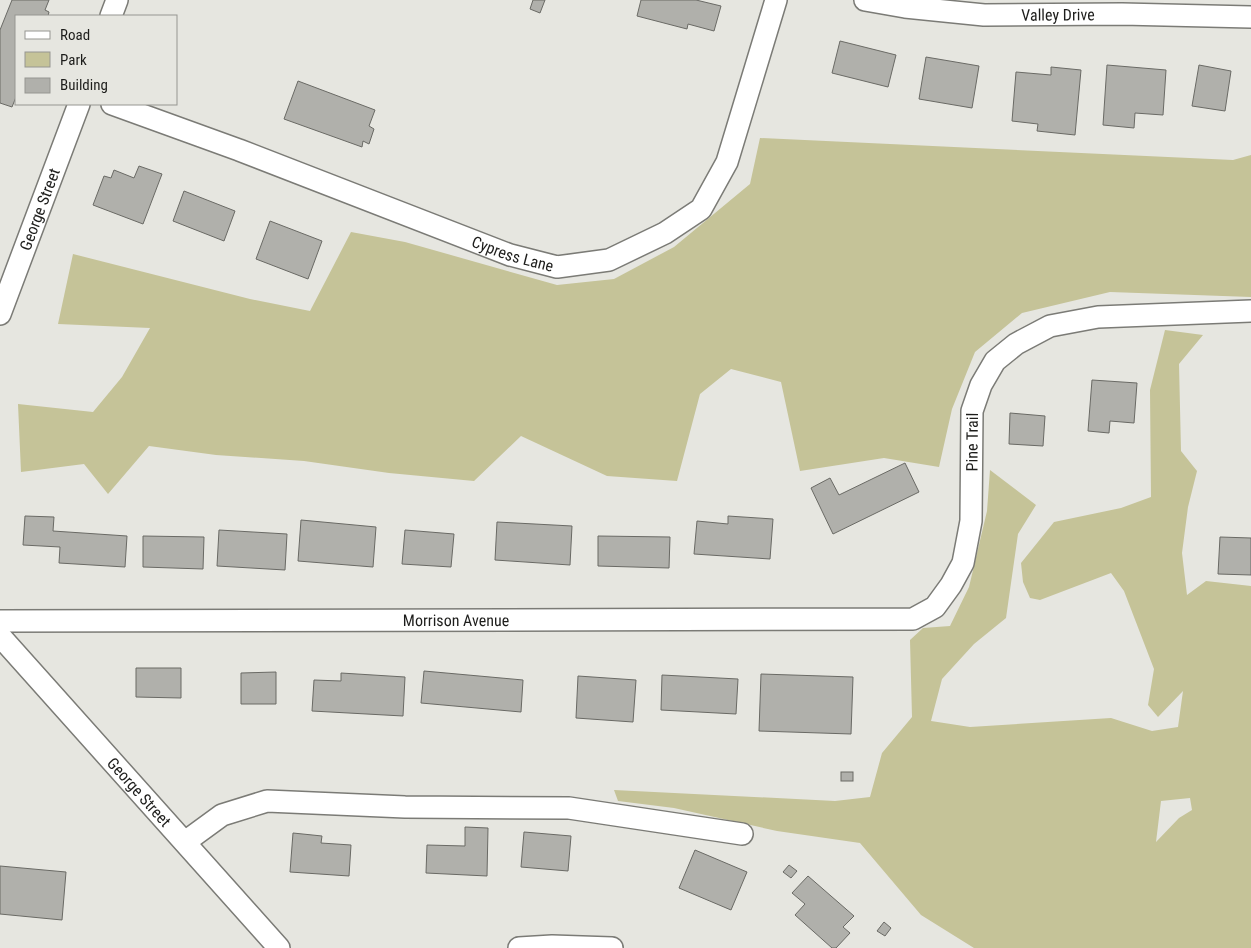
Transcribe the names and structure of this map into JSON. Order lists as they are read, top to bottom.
{
  "streets": {
    "street": [
      "Valley Drive",
      "George Street",
      "Cypress Lane",
      "Pine Trail",
      "Morrison Avenue"
    ]
  },
  "crossings": [
    ["Pine Trail", "Morrison Avenue"]
  ],
  "legend": ["Road", "Park", "Building"]
}
